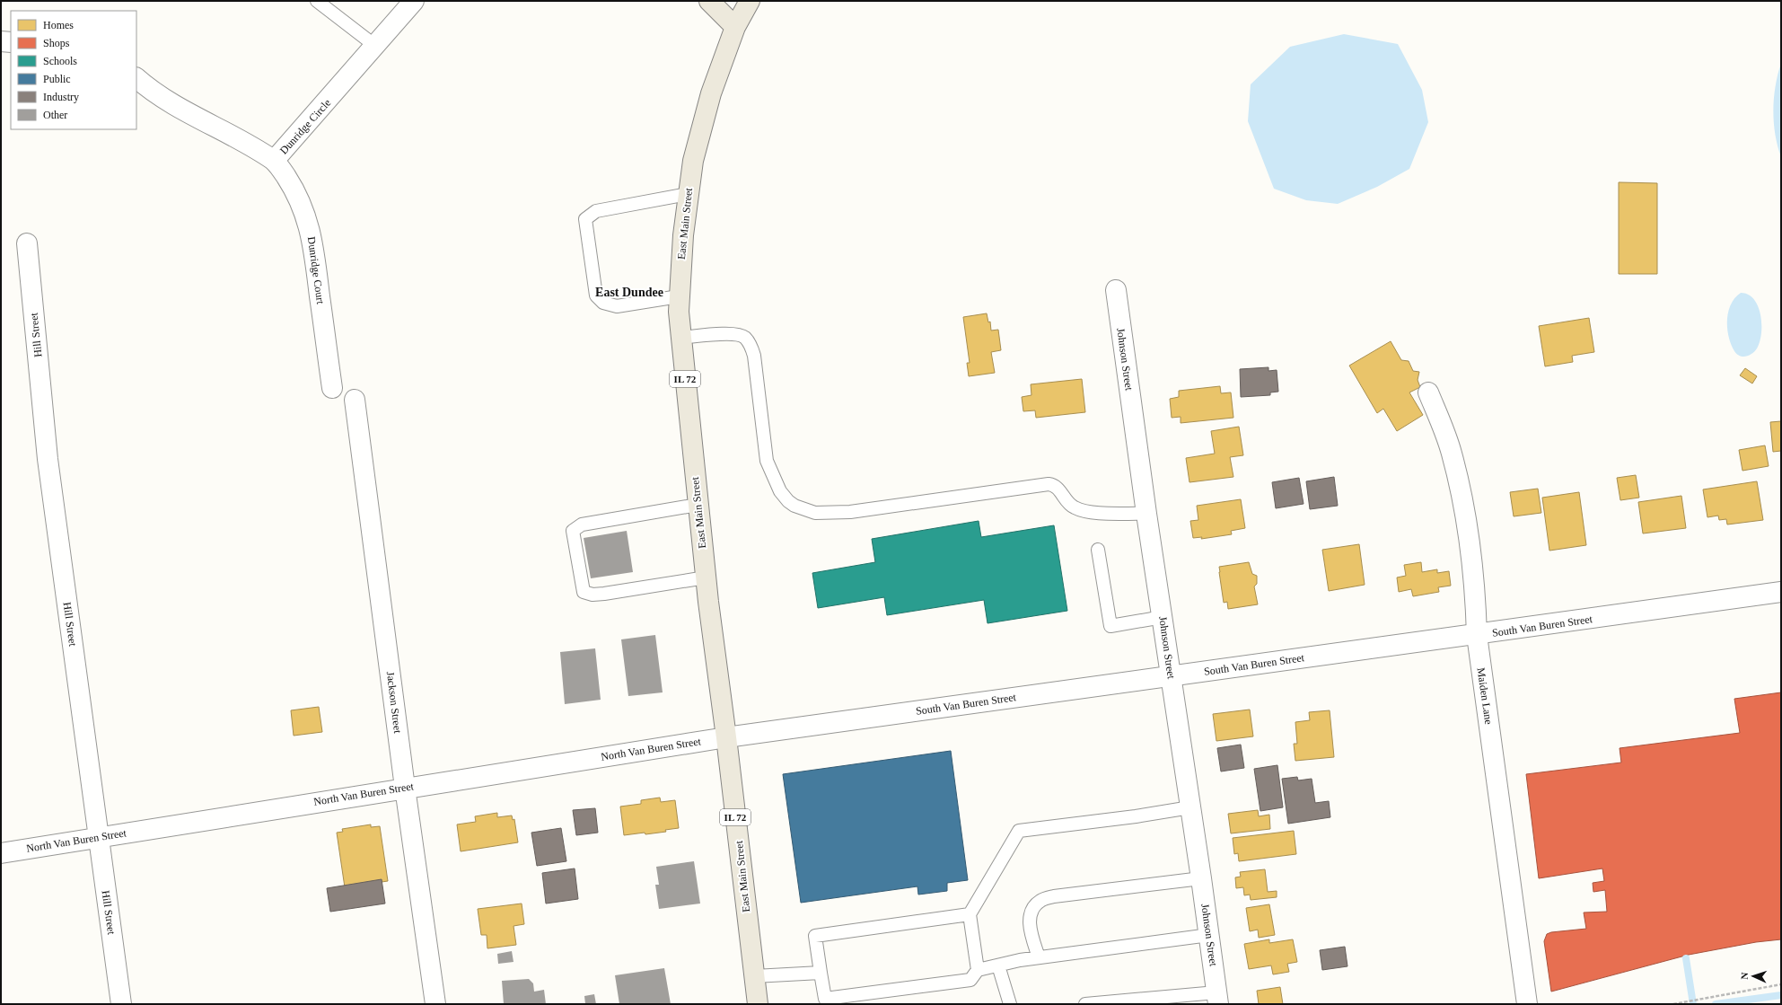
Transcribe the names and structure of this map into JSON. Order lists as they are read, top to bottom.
{
  "streets": {
    "main road": ["East Main Street", "IL 72"],
    "street": [
      "Dunridge Circle",
      "Dunridge Court",
      "Hill Street",
      "Johnson Street",
      "South Van Buren Street",
      "Maiden Lane",
      "Jackson Street",
      "North Van Buren Street"
    ]
  },
  "crossings": [
    ["Dunridge Circle", "Dunridge Court"],
    ["East Main Street", "IL 72"],
    ["East Main Street", "South Van Buren Street"],
    ["East Main Street", "North Van Buren Street"],
    ["Hill Street", "North Van Buren Street"],
    ["Johnson Street", "South Van Buren Street"],
    ["South Van Buren Street", "Maiden Lane"],
    ["South Van Buren Street", "North Van Buren Street"],
    ["Jackson Street", "North Van Buren Street"]
  ],
  "districts": ["East Dundee"],
  "legend": [
    "Homes",
    "Shops",
    "Schools",
    "Public",
    "Industry",
    "Other"
  ],
  "north": "left"
}
